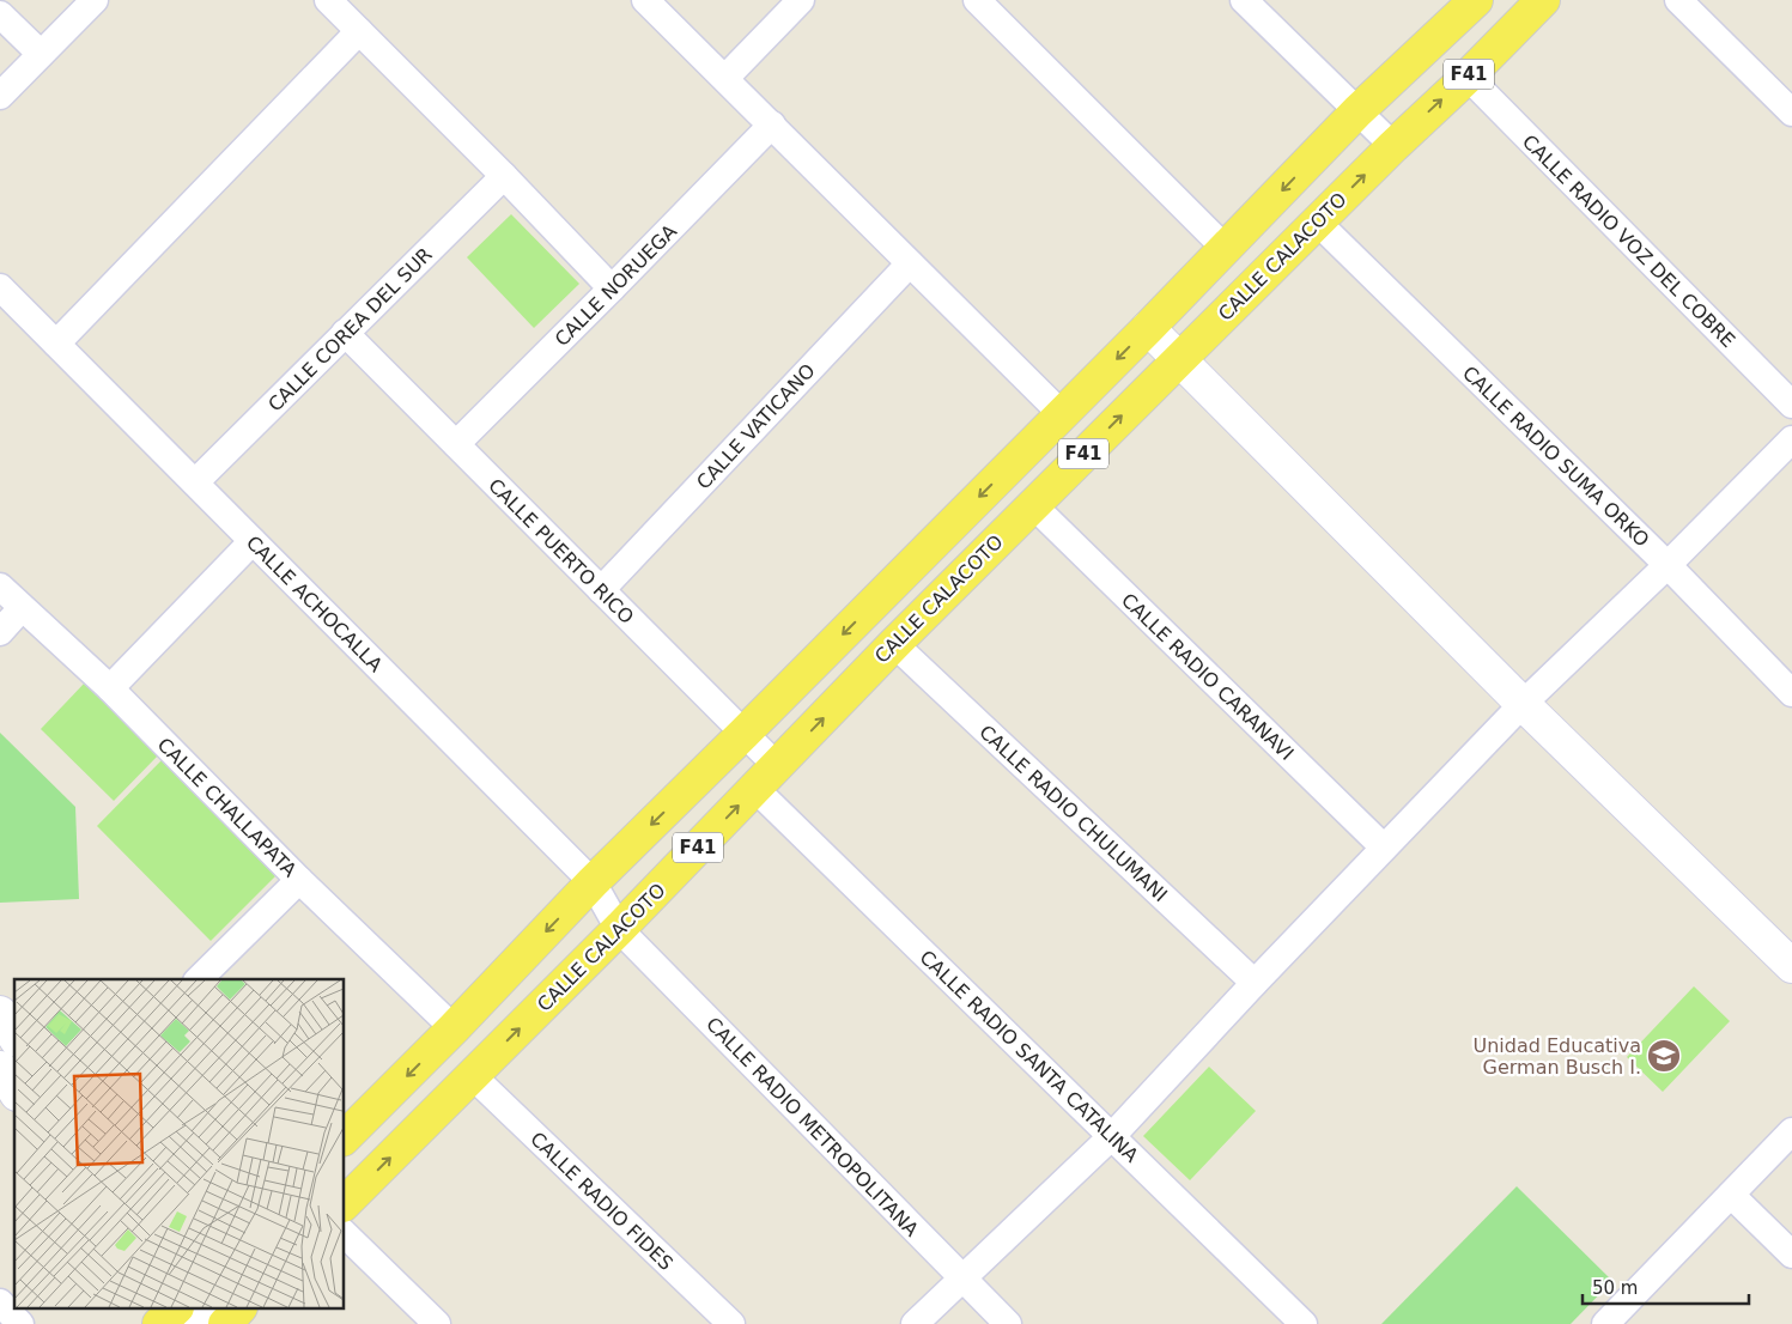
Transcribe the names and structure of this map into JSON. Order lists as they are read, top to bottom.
{
  "streets": {
    "main road": ["F41", "CALLE CALACOTO"],
    "street": [
      "CALLE RADIO VOZ DEL COBRE",
      "CALLE NORUEGA",
      "CALLE COREA DEL SUR",
      "CALLE VATICANO",
      "CALLE RADIO SUMA ORKO",
      "CALLE PUERTO RICO",
      "CALLE ACHOCALLA",
      "CALLE RADIO CARANAVI",
      "CALLE CHALLAPATA",
      "CALLE RADIO CHULUMANI",
      "CALLE RADIO SANTA CATALINA",
      "CALLE RADIO METROPOLITANA",
      "CALLE RADIO FIDES"
    ]
  },
  "crossings": [
    ["F41", "CALLE PUERTO RICO"],
    ["F41", "CALLE ACHOCALLA"],
    ["F41", "CALLE CHALLAPATA"],
    ["CALLE RADIO VOZ DEL COBRE", "CALLE CALACOTO"],
    ["CALLE CALACOTO", "CALLE RADIO SUMA ORKO"],
    ["CALLE CALACOTO", "CALLE PUERTO RICO"],
    ["CALLE CALACOTO", "CALLE ACHOCALLA"],
    ["CALLE CALACOTO", "CALLE RADIO CARANAVI"],
    ["CALLE CALACOTO", "CALLE RADIO CHULUMANI"],
    ["CALLE CALACOTO", "CALLE RADIO SANTA CATALINA"],
    ["CALLE CALACOTO", "CALLE RADIO METROPOLITANA"],
    ["CALLE CALACOTO", "CALLE RADIO FIDES"],
    ["CALLE NORUEGA", "CALLE PUERTO RICO"],
    ["CALLE COREA DEL SUR", "CALLE PUERTO RICO"],
    ["CALLE COREA DEL SUR", "CALLE ACHOCALLA"],
    ["CALLE VATICANO", "CALLE PUERTO RICO"],
    ["CALLE ACHOCALLA", "CALLE RADIO METROPOLITANA"]
  ],
  "places": {
    "school or university": ["Unidad Educativa German Busch I."]
  },
  "scale_bar": "50 m"
}
